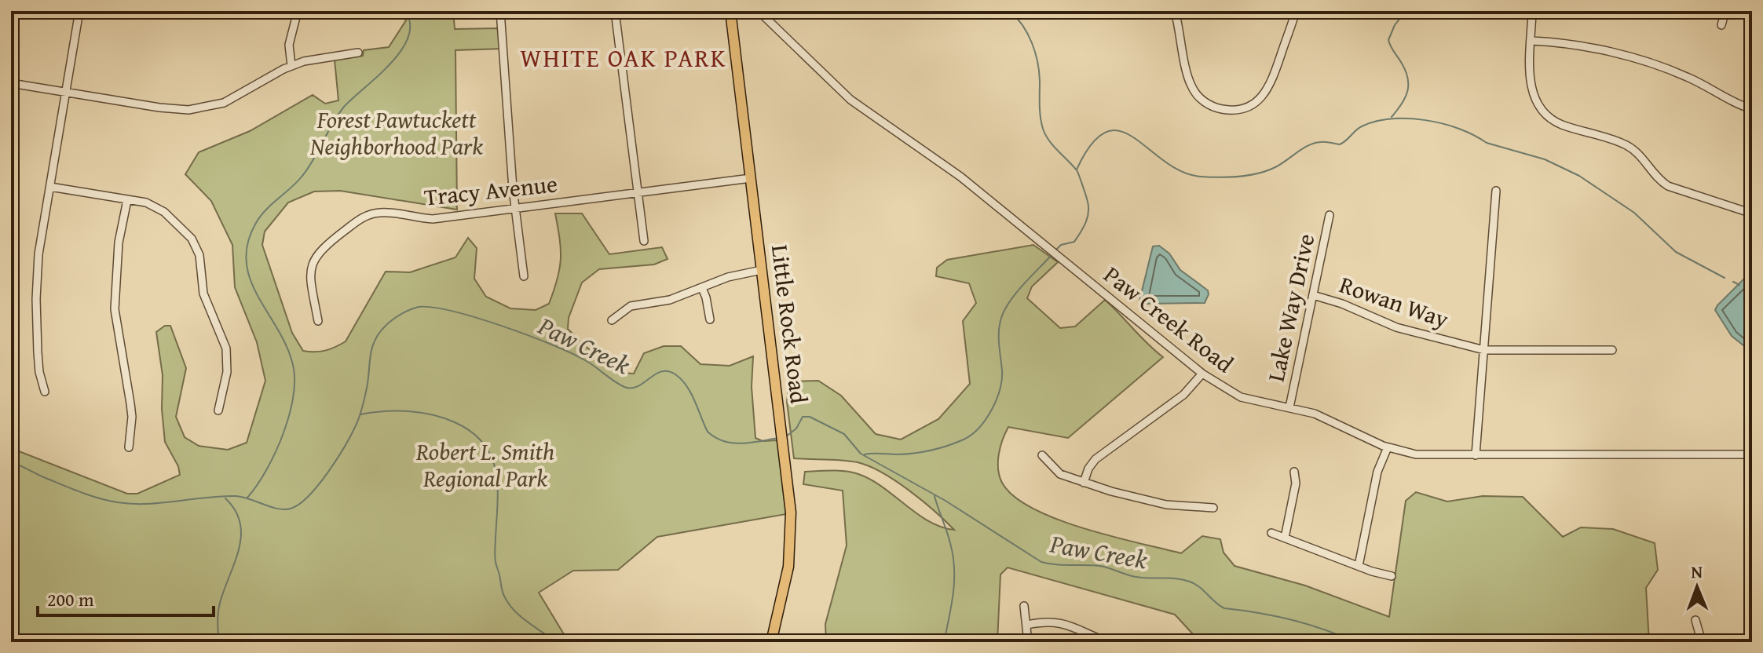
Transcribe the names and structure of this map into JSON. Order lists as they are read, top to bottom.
{
  "streets": {
    "main road": ["Little Rock Road"],
    "street": [
      "Tracy Avenue",
      "Rowan Way",
      "Lake Way Drive",
      "Paw Creek Road"
    ]
  },
  "crossings": [
    ["Tracy Avenue", "Little Rock Road"],
    ["Rowan Way", "Lake Way Drive"],
    ["Lake Way Drive", "Paw Creek Road"]
  ],
  "districts": ["WHITE OAK PARK"],
  "water": ["Paw Creek"],
  "parks": ["Forest Pawtuckett Neighborhood Park", "Robert L. Smith Regional Park"],
  "scale_bar": "200 m",
  "north": "top"
}
